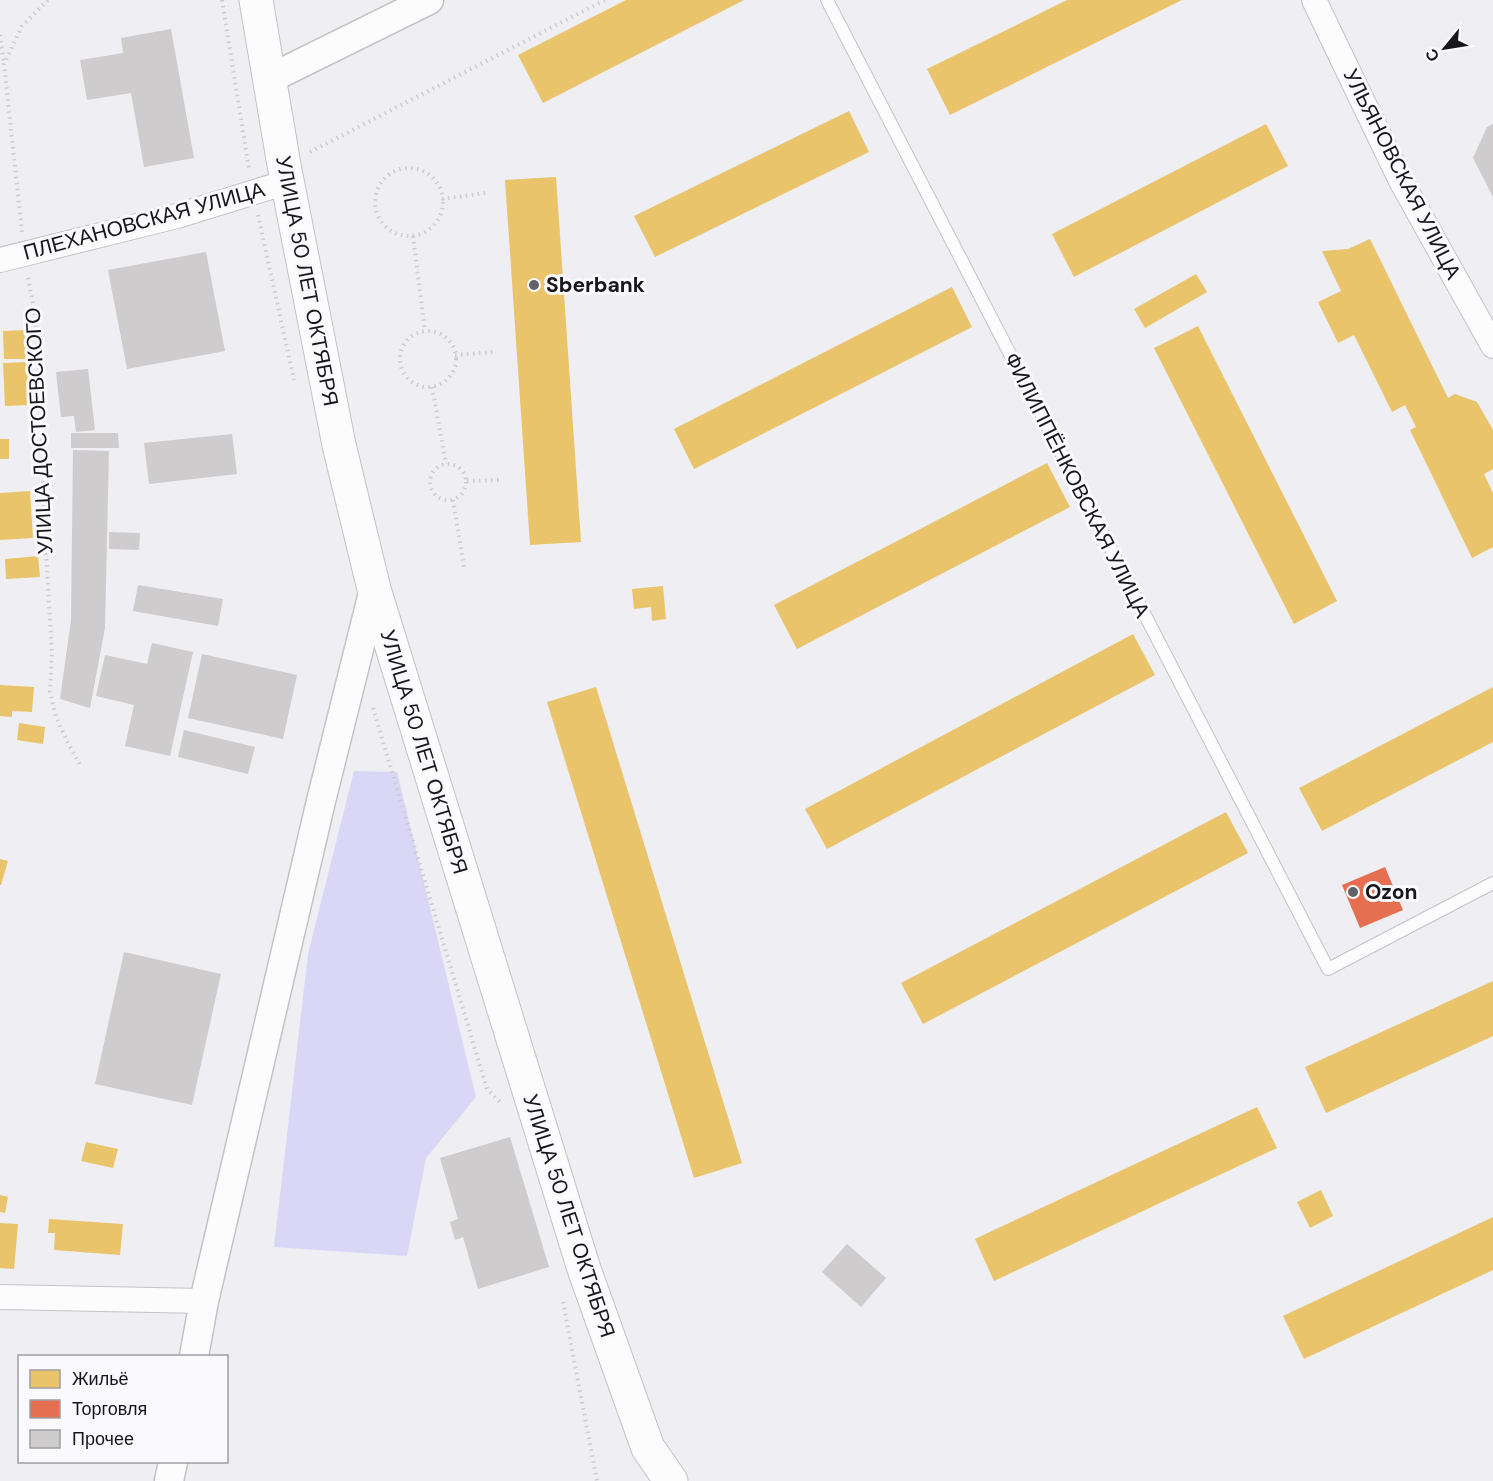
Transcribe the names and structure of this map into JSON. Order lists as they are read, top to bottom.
{
  "streets": {
    "main road": ["УЛИЦА 50 ЛЕТ ОКТЯБРЯ"],
    "street": ["УЛЬЯНОВСКАЯ УЛИЦА", "ПЛЕХАНОВСКАЯ УЛИЦА"],
    "lane": ["ФИЛИППЁНКОВСКАЯ УЛИЦА"],
    "path": ["УЛИЦА ДОСТОЕВСКОГО"]
  },
  "crossings": [
    ["ПЛЕХАНОВСКАЯ УЛИЦА", "УЛИЦА 50 ЛЕТ ОКТЯБРЯ"],
    ["ПЛЕХАНОВСКАЯ УЛИЦА", "УЛИЦА ДОСТОЕВСКОГО"]
  ],
  "places": ["Sberbank", "Ozon"],
  "legend": ["Жильё", "Торговля", "Прочее"],
  "north": "bottom left"
}
